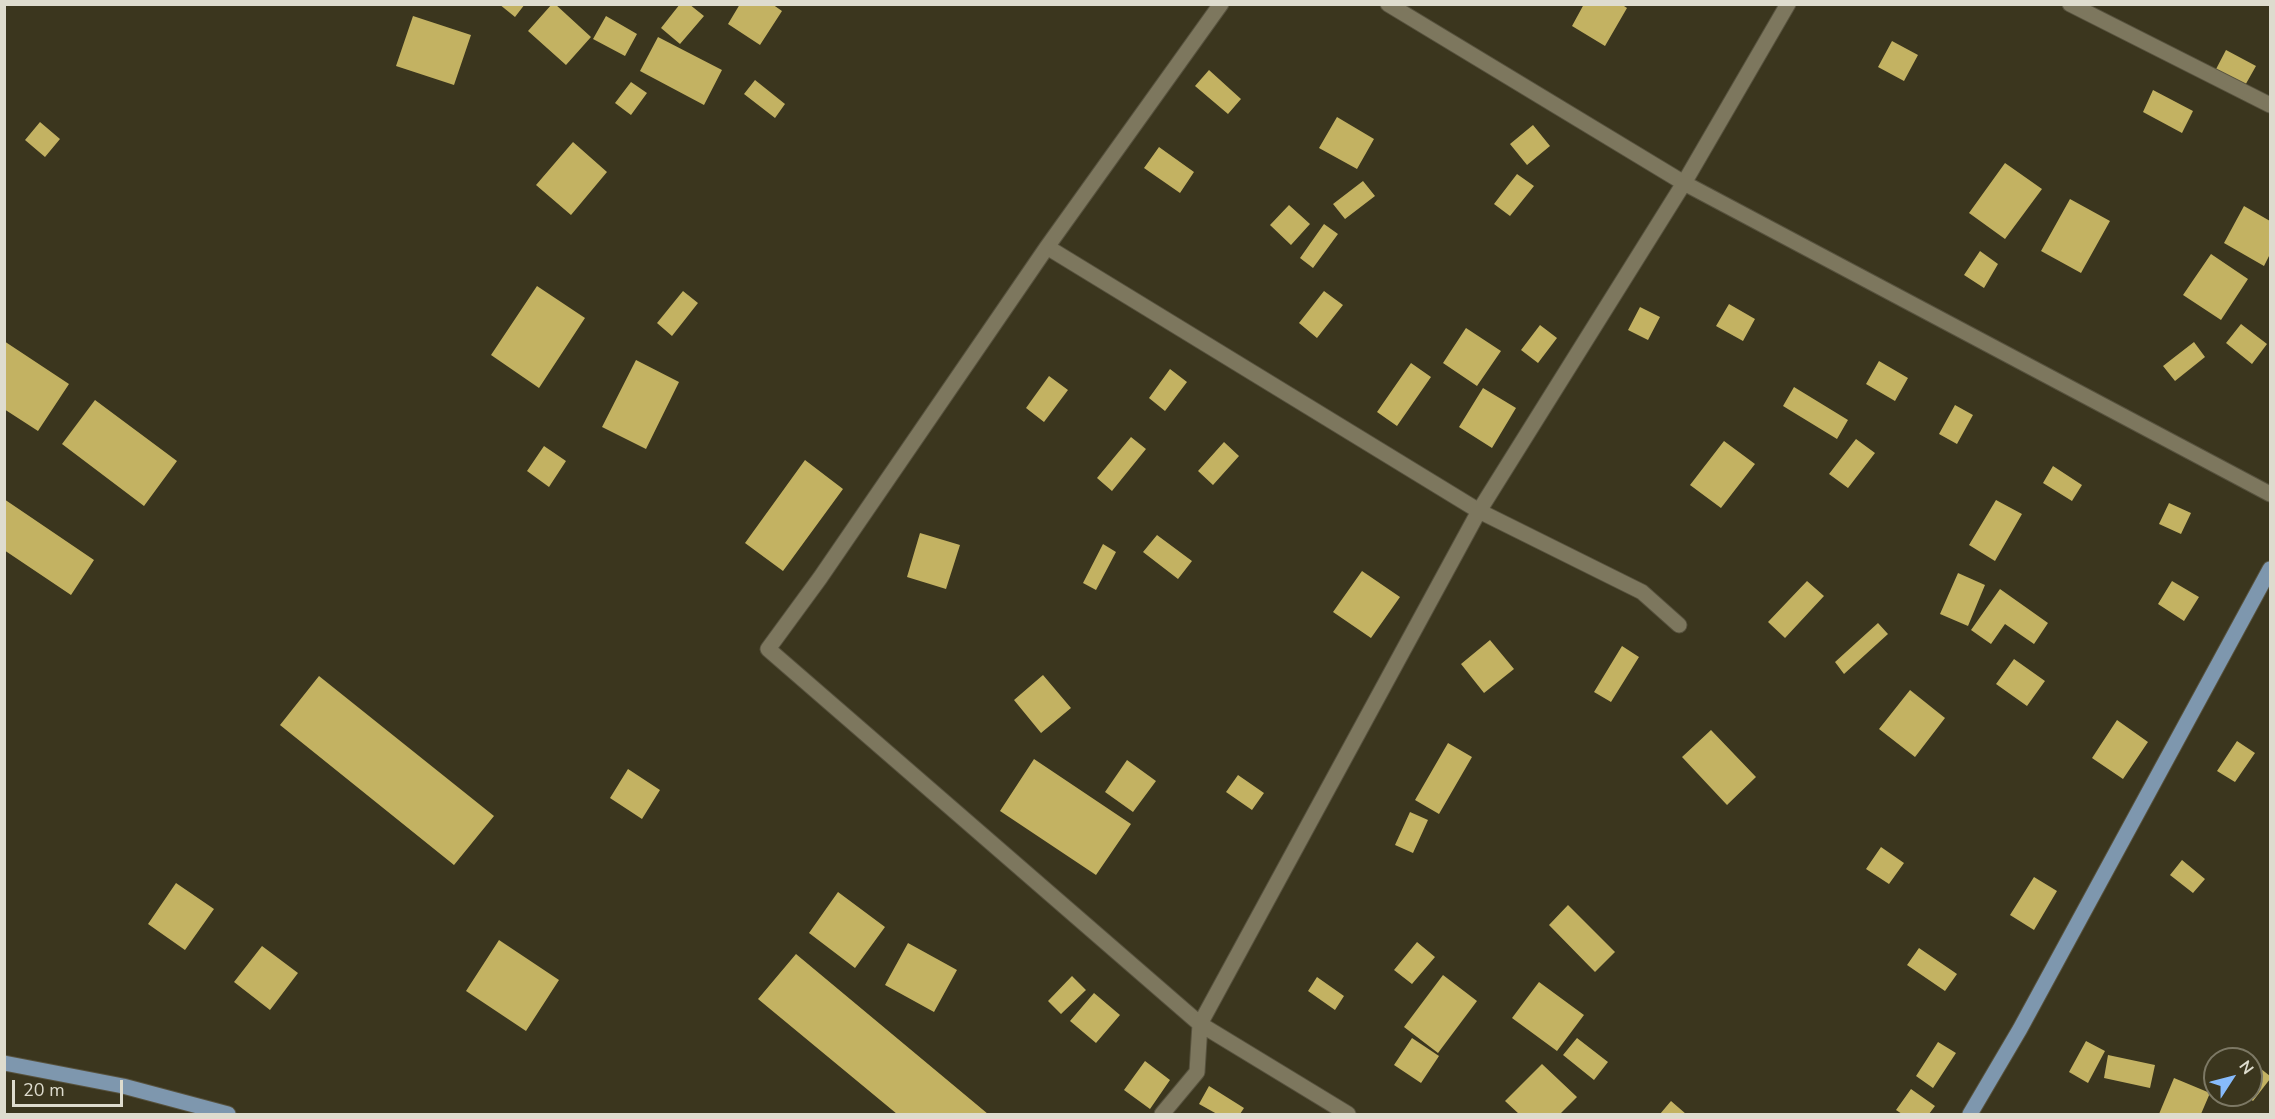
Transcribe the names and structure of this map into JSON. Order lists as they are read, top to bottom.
{
  "scale_bar": "20 m",
  "north": "top right"
}
